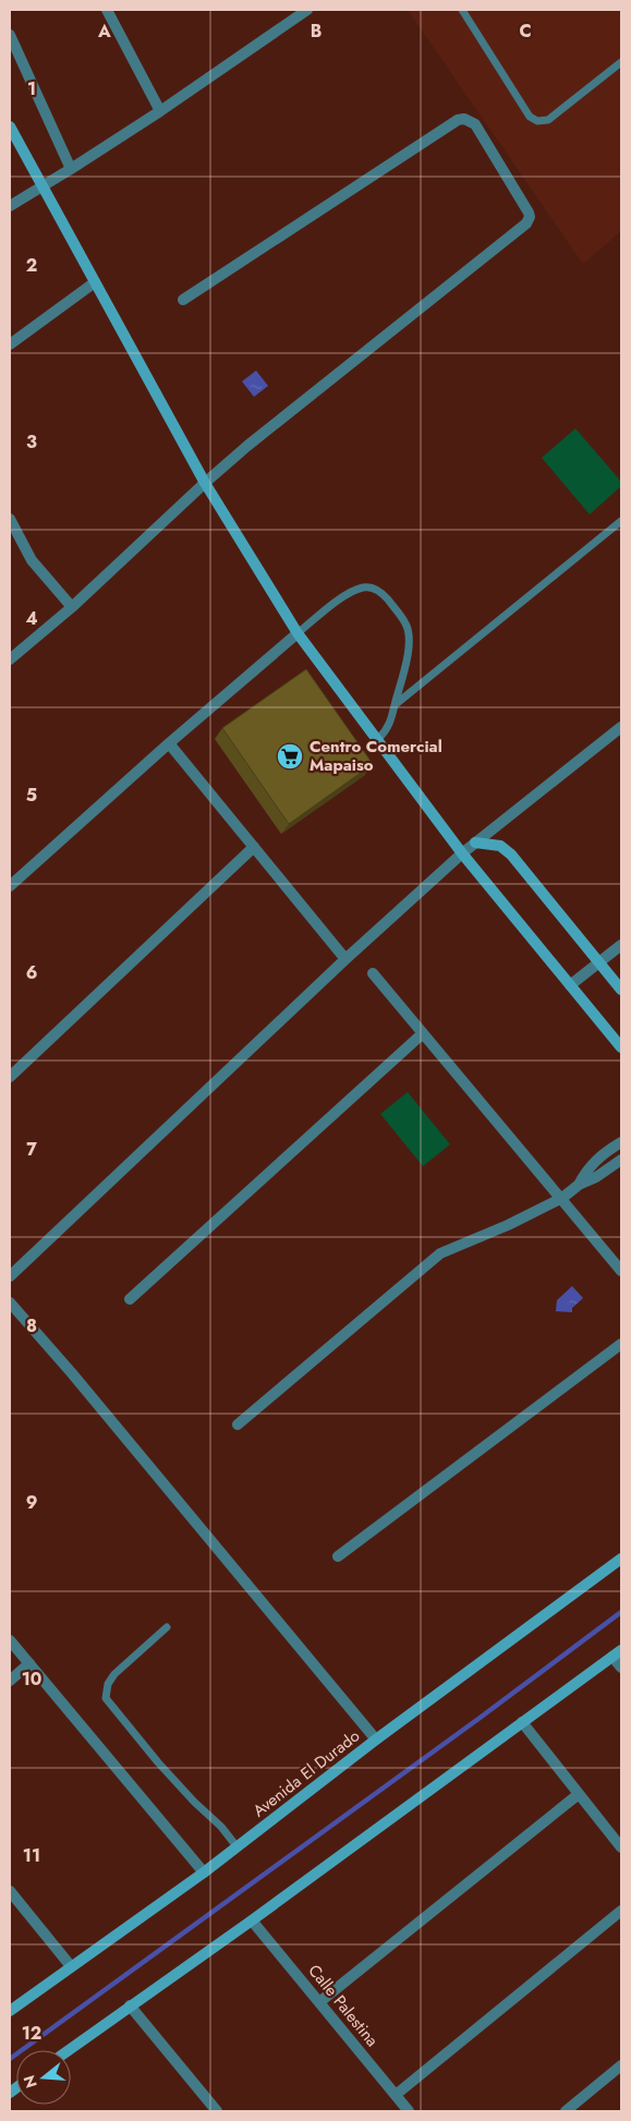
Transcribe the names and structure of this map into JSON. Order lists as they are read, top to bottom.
{
  "streets": {
    "main road": ["Avenida El Durado"],
    "street": ["Calle Palestina"]
  },
  "places": {
    "supermarket": ["Centro Comercial Mapaiso"]
  },
  "north": "left",
  "grid": {
    "columns": ["A", "B", "C"],
    "rows": [
      "1",
      "2",
      "3",
      "4",
      "5",
      "6",
      "7",
      "8",
      "9",
      "10",
      "11",
      "12"
    ]
  }
}
